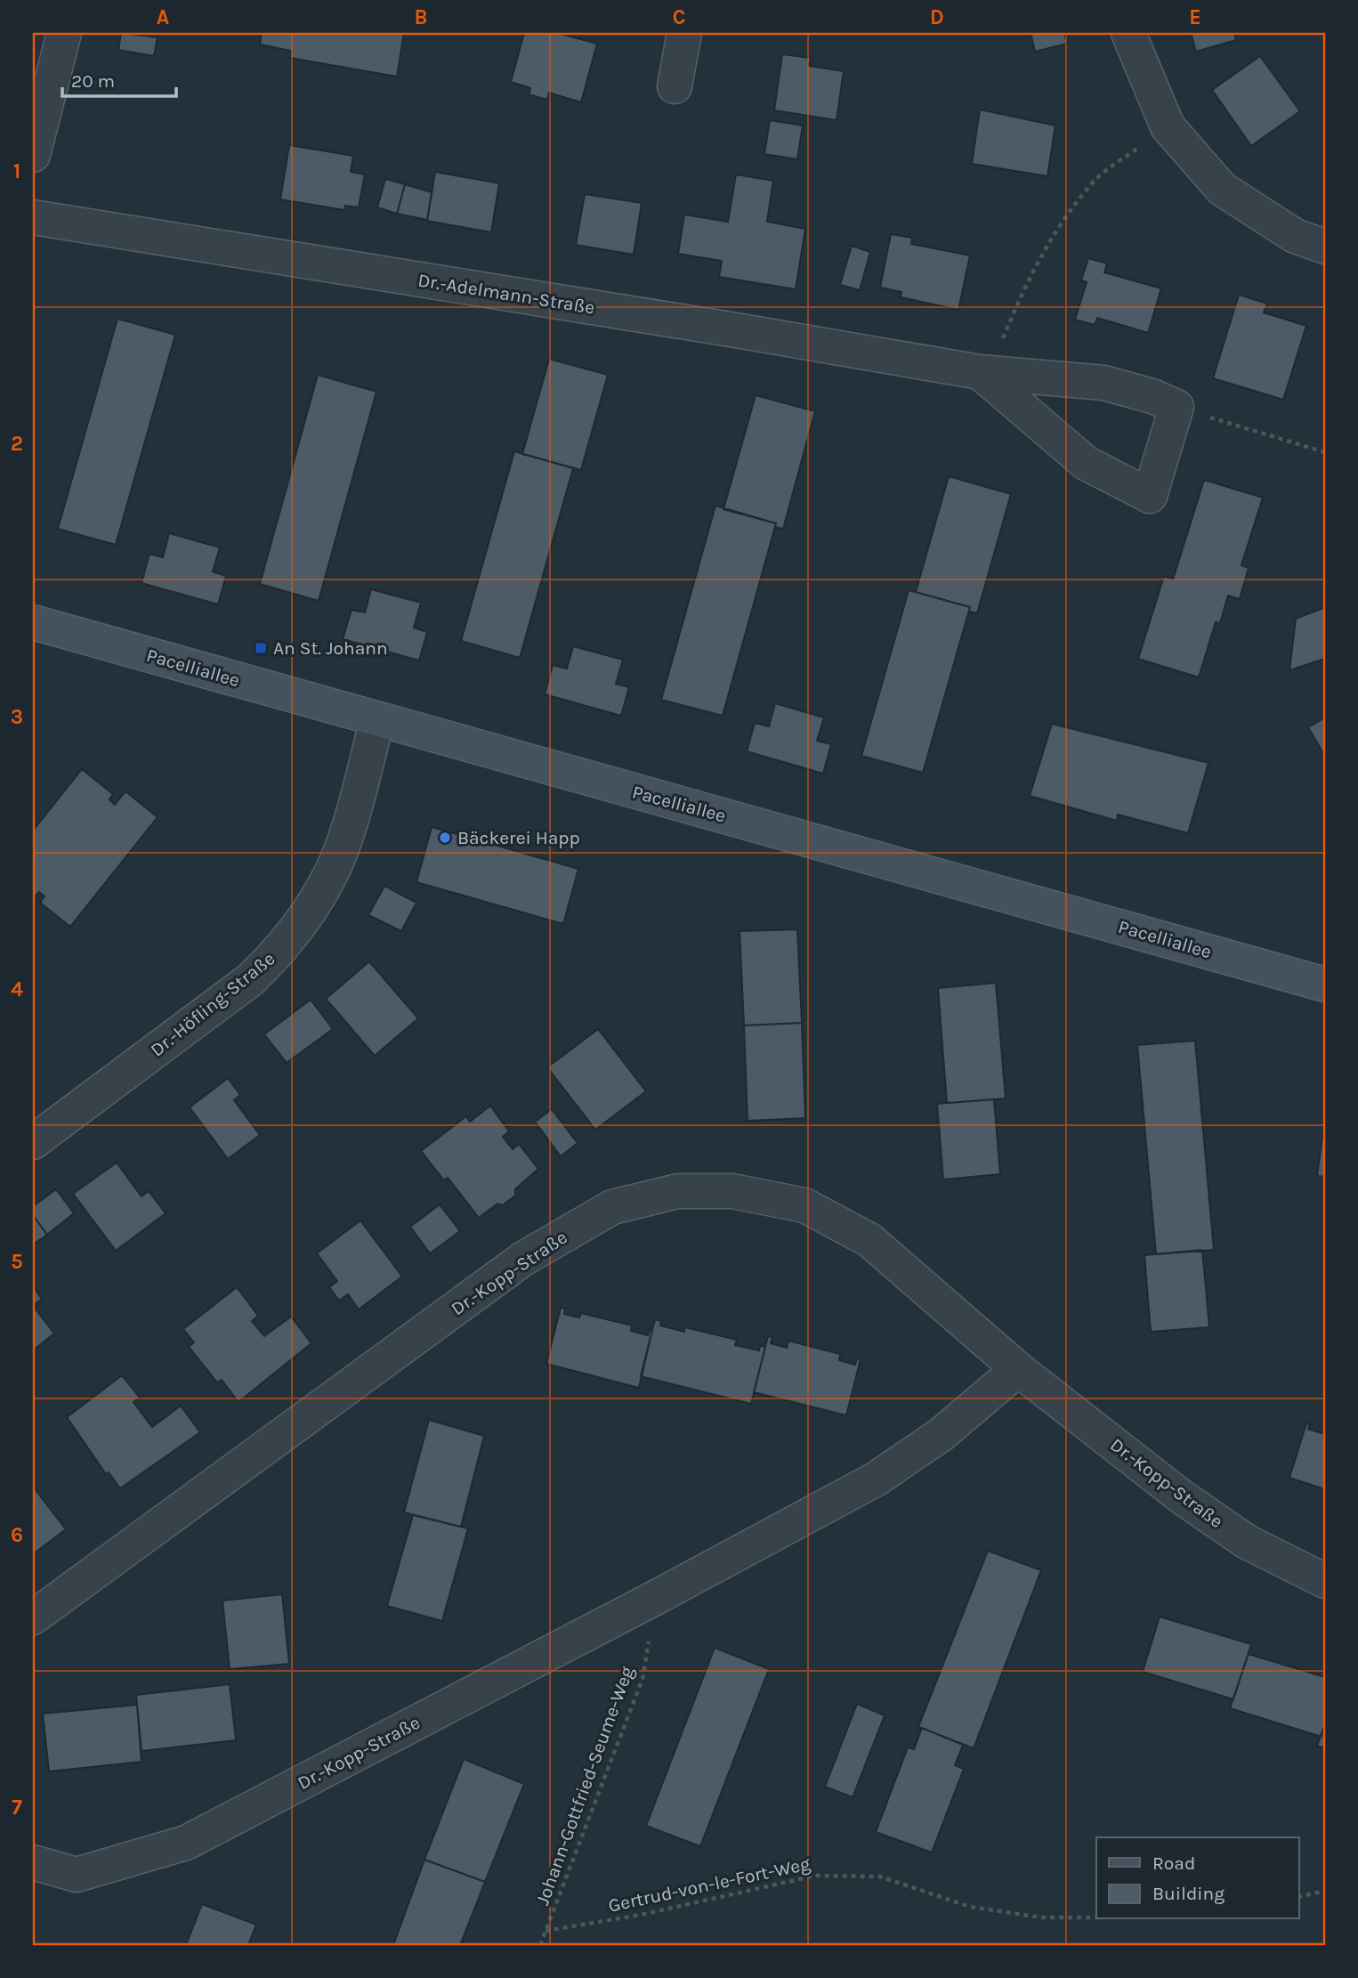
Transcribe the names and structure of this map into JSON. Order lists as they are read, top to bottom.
{
  "streets": {
    "main road": ["Pacelliallee"],
    "street": ["Dr.-Adelmann-Straße", "Dr.-Höfling-Straße", "Dr.-Kopp-Straße"],
    "path": ["Johann-Gottfried-Seume-Weg", "Gertrud-von-le-Fort-Weg"]
  },
  "crossings": [
    ["Pacelliallee", "Dr.-Höfling-Straße"],
    ["Dr.-Kopp-Straße", "Johann-Gottfried-Seume-Weg"],
    ["Johann-Gottfried-Seume-Weg", "Gertrud-von-le-Fort-Weg"]
  ],
  "places": {
    "transit": ["An St. Johann"],
    "other": ["Bäckerei Happ"]
  },
  "legend": ["Road", "Building"],
  "scale_bar": "20 m",
  "grid": {
    "columns": [
      "A",
      "B",
      "C",
      "D",
      "E"
    ],
    "rows": [
      "1",
      "2",
      "3",
      "4",
      "5",
      "6",
      "7"
    ]
  }
}
